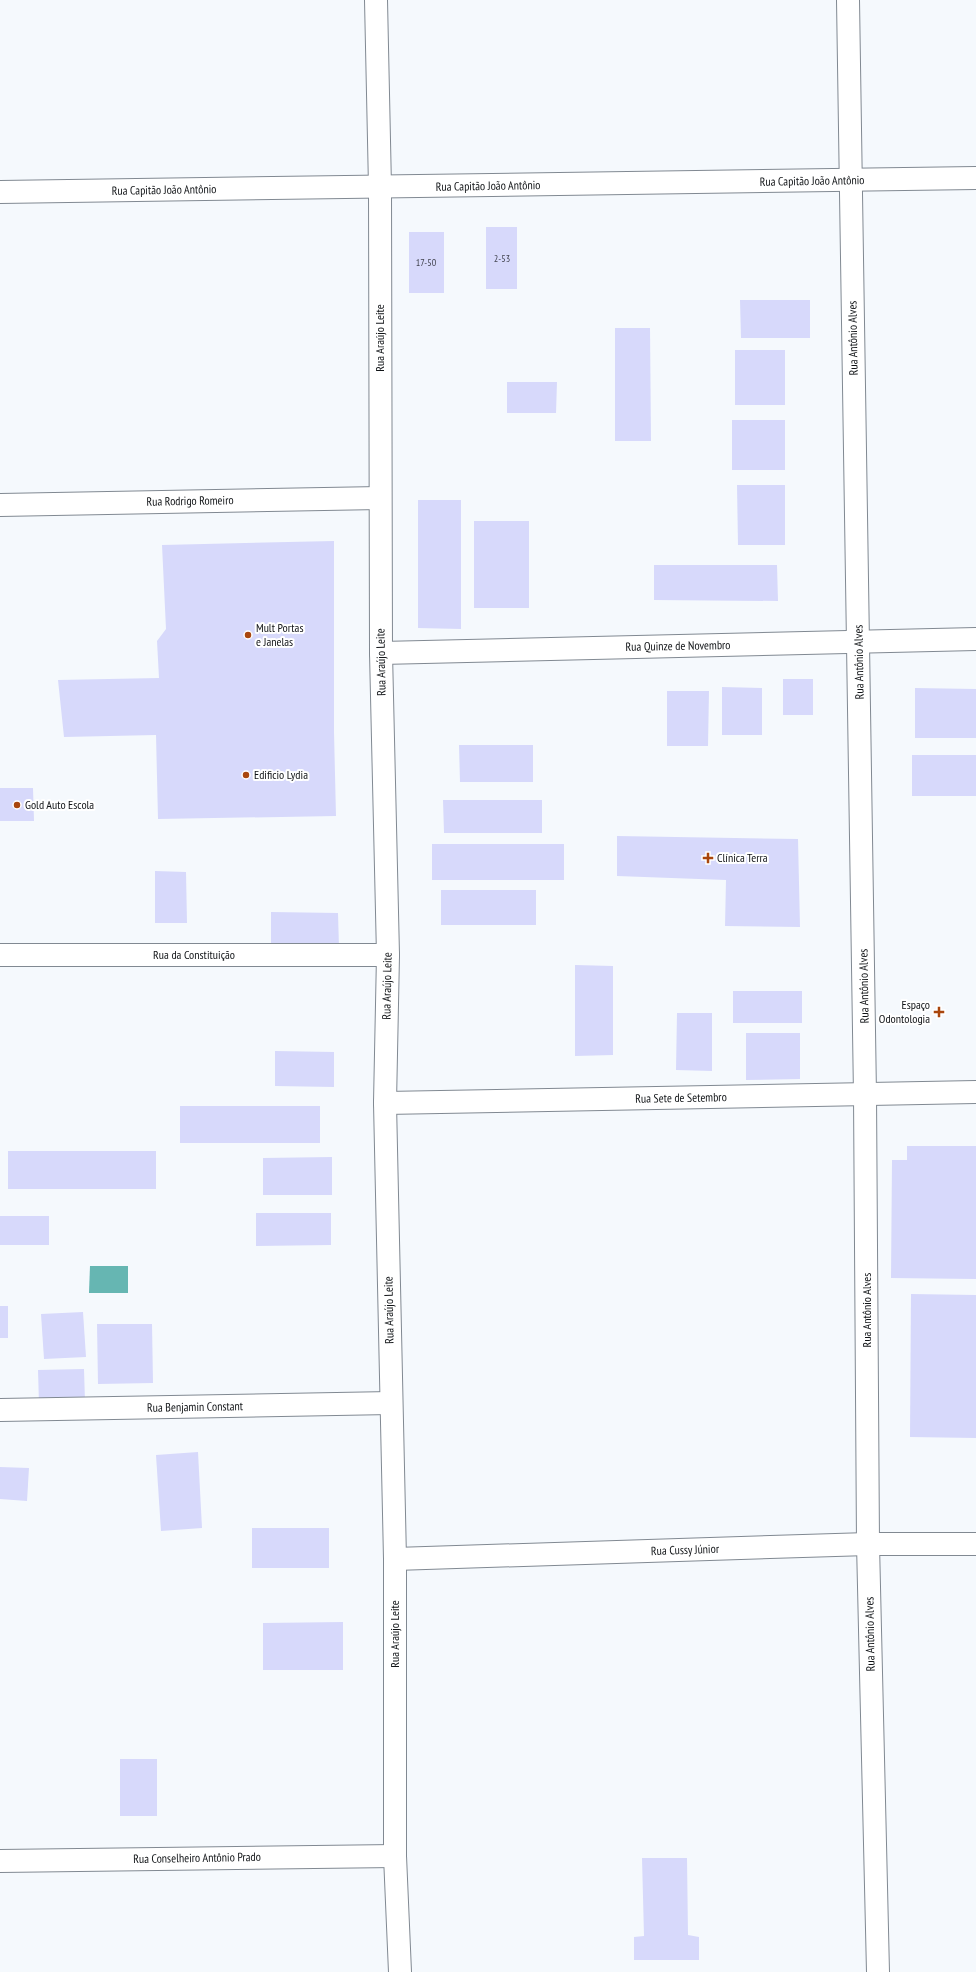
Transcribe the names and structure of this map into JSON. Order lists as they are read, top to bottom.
{
  "streets": {
    "street": [
      "Rua Capitão João Antônio",
      "Rua Araújo Leite",
      "Rua Antônio Alves",
      "Rua Rodrigo Romeiro",
      "Rua Quinze de Novembro",
      "Rua da Constituição",
      "Rua Sete de Setembro",
      "Rua Benjamin Constant",
      "Rua Cussy Júnior",
      "Rua Conselheiro Antônio Prado"
    ]
  },
  "crossings": [
    ["Rua Capitão João Antônio", "Rua Araújo Leite"],
    ["Rua Capitão João Antônio", "Rua Antônio Alves"],
    ["Rua Araújo Leite", "Rua Rodrigo Romeiro"],
    ["Rua Araújo Leite", "Rua Quinze de Novembro"],
    ["Rua Araújo Leite", "Rua da Constituição"],
    ["Rua Araújo Leite", "Rua Sete de Setembro"],
    ["Rua Araújo Leite", "Rua Benjamin Constant"],
    ["Rua Araújo Leite", "Rua Cussy Júnior"],
    ["Rua Araújo Leite", "Rua Conselheiro Antônio Prado"],
    ["Rua Antônio Alves", "Rua Quinze de Novembro"],
    ["Rua Antônio Alves", "Rua Sete de Setembro"],
    ["Rua Antônio Alves", "Rua Cussy Júnior"]
  ],
  "places": {
    "other": ["Mult Portas e Janelas", "Edificio Lydia", "Gold Auto Escola"],
    "health": ["Clínica Terra", "Espaço Odontologia"]
  },
  "house_numbers": ["2-53", "17-50"]
}
